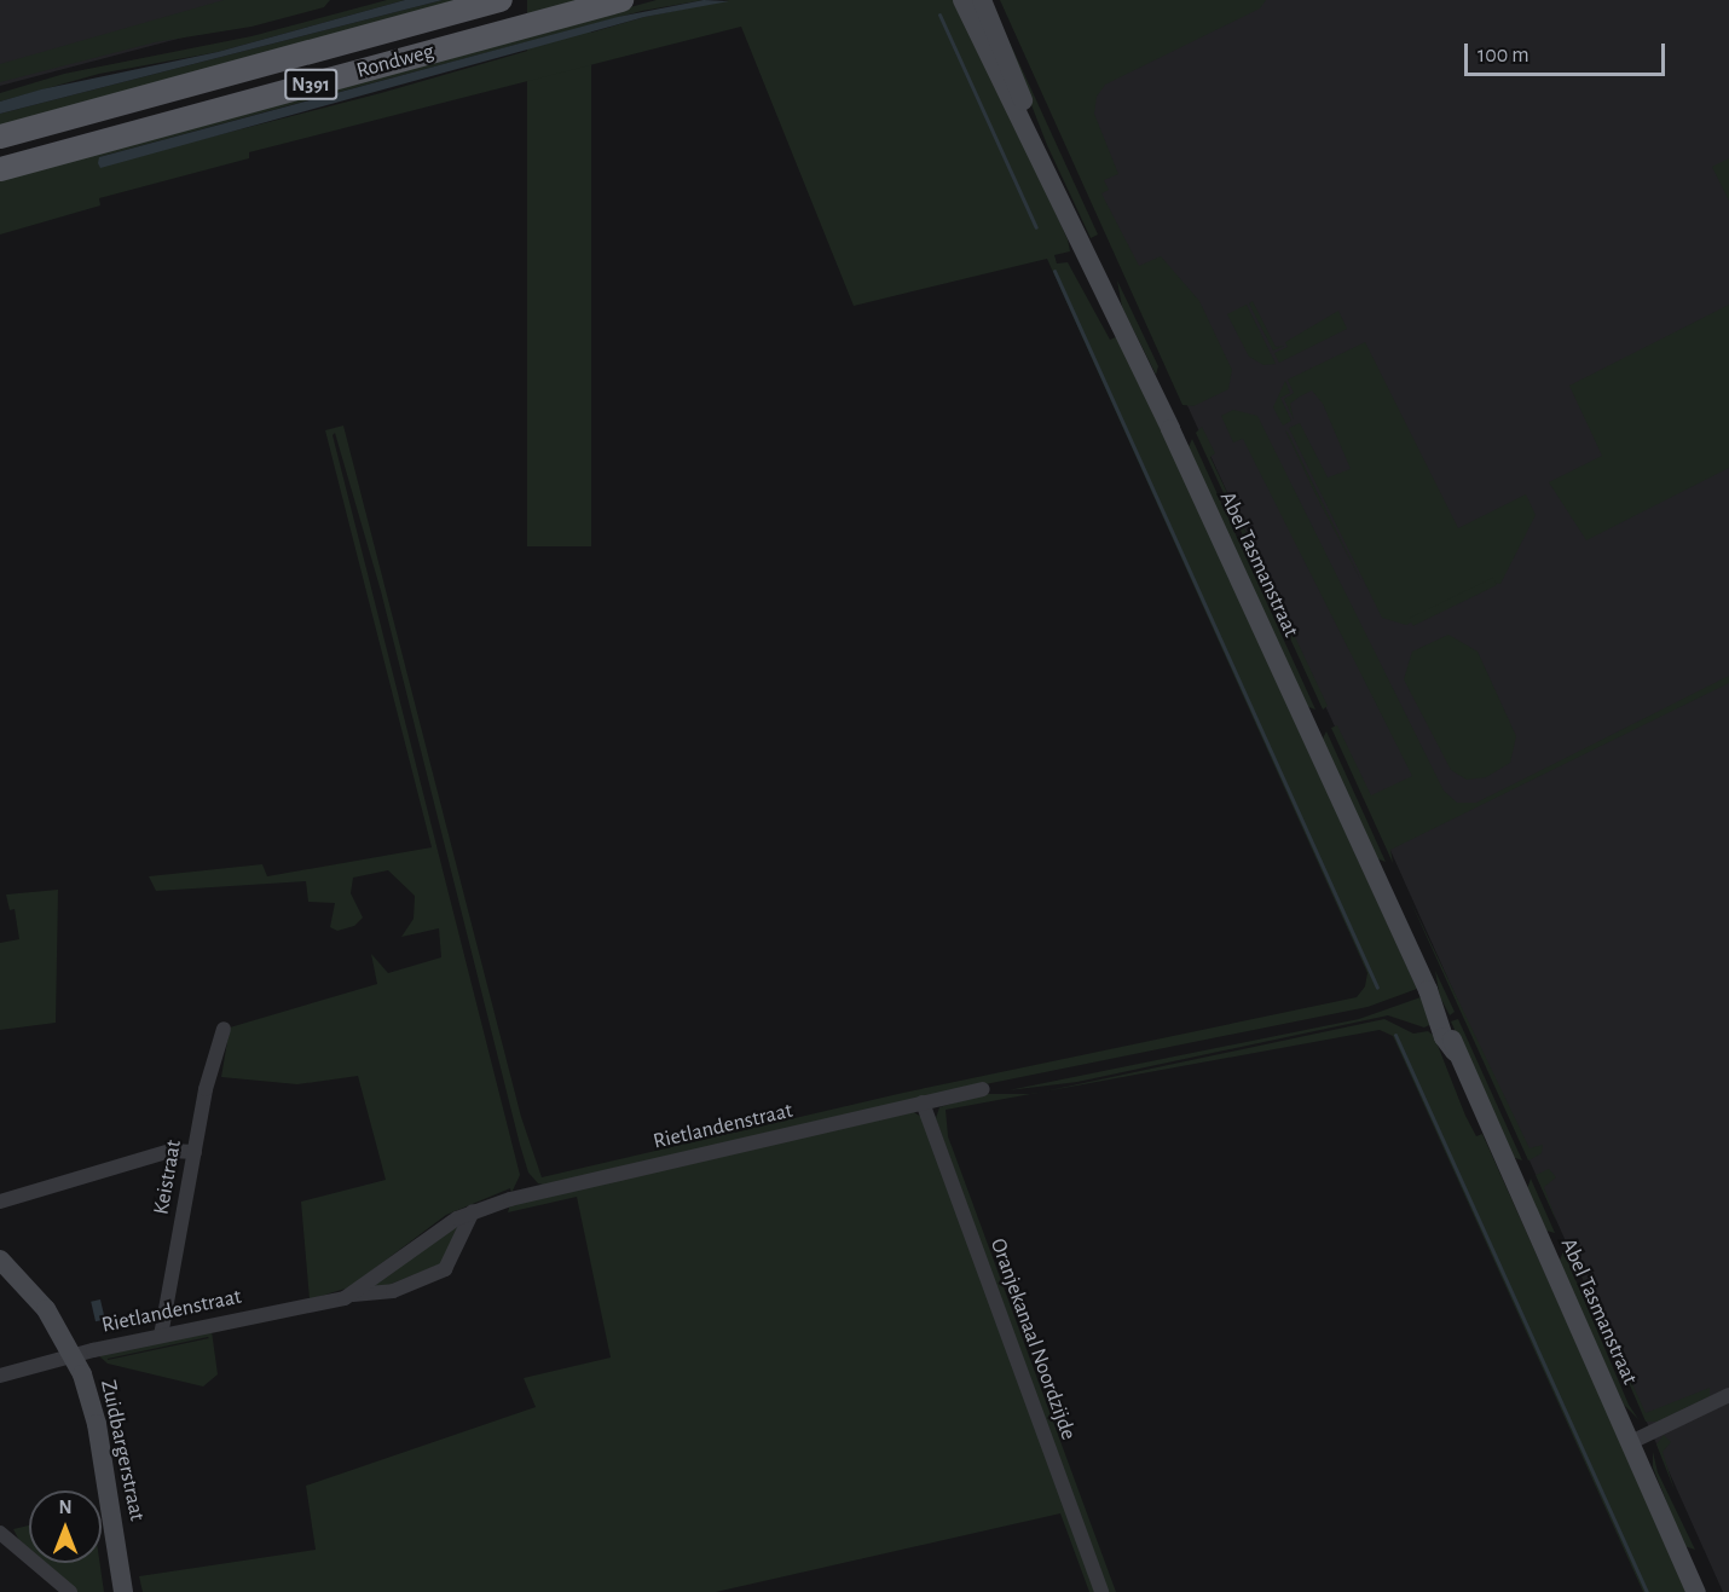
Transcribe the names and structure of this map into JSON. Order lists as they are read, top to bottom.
{
  "streets": {
    "main road": ["Rondweg", "N391"],
    "street": [
      "Abel Tasmanstraat",
      "Rietlandenstraat",
      "Keistraat",
      "Oranjekanaal Noordzijde",
      "Zuidbargerstraat"
    ]
  },
  "crossings": [
    ["Rietlandenstraat", "Keistraat"],
    ["Rietlandenstraat", "Oranjekanaal Noordzijde"],
    ["Rietlandenstraat", "Zuidbargerstraat"]
  ],
  "scale_bar": "100 m",
  "north": "top"
}
